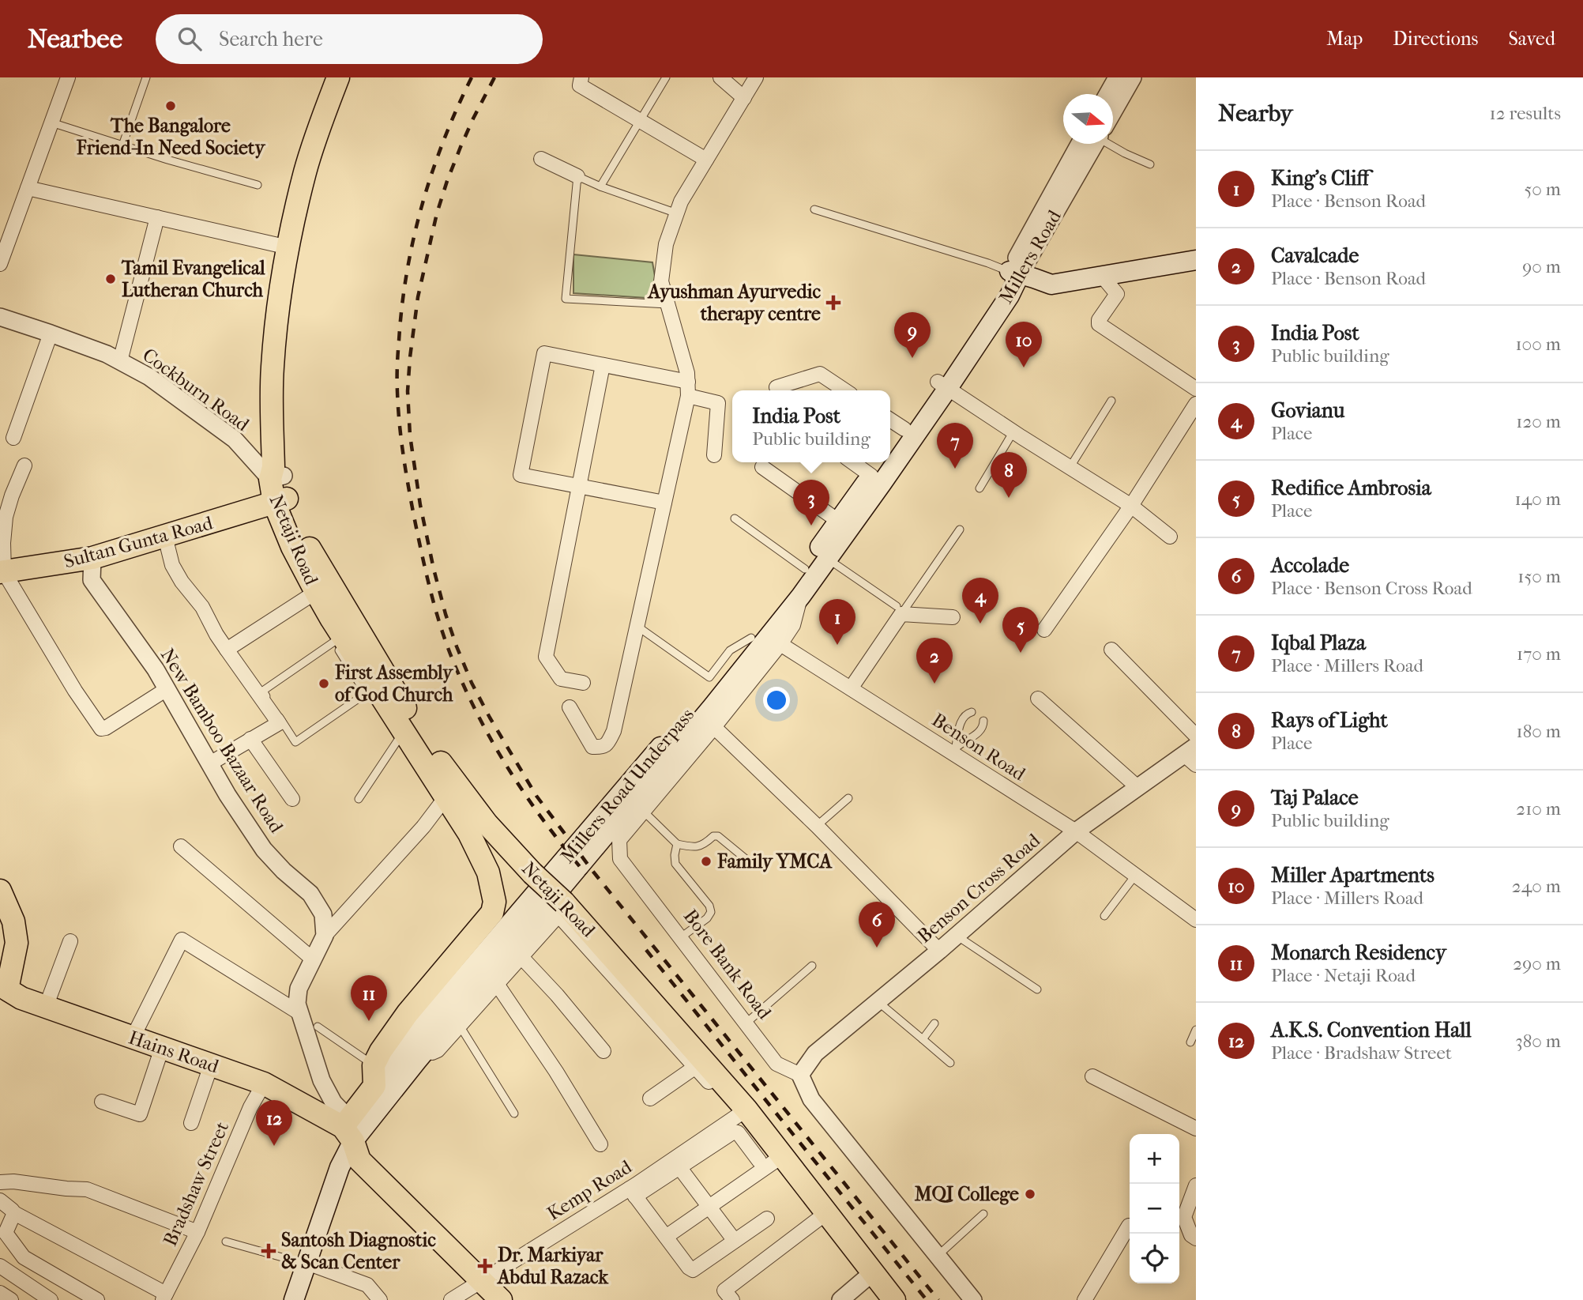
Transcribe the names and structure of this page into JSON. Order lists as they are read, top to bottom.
{
  "streets": {
    "main road": [
      "Millers Road",
      "Netaji Road",
      "Sultan Gunta Road",
      "Millers Road Underpass",
      "Hains Road"
    ],
    "street": [
      "Cockburn Road",
      "New Bamboo Bazaar Road",
      "Benson Road",
      "Benson Cross Road",
      "Bore Bank Road",
      "Bradshaw Street",
      "Kemp Road"
    ]
  },
  "crossings": [
    ["Millers Road", "Millers Road Underpass"],
    ["Cockburn Road", "Netaji Road"],
    ["Netaji Road", "Sultan Gunta Road"],
    ["Netaji Road", "Millers Road Underpass"],
    ["Netaji Road", "Hains Road"],
    ["Netaji Road", "Kemp Road"],
    ["Sultan Gunta Road", "New Bamboo Bazaar Road"],
    ["Benson Road", "Benson Cross Road"],
    ["Benson Road", "Bore Bank Road"],
    ["Benson Cross Road", "Bore Bank Road"],
    ["Hains Road", "Bradshaw Street"]
  ],
  "places": {
    "other": [
      "The Bangalore Friend-In Need Society",
      "Tamil Evangelical Lutheran Church",
      "First Assembly of God Church",
      "Family YMCA",
      "MQI College"
    ],
    "health": ["Ayushman Ayurvedic therapy centre", "Santosh Diagnostic & Scan Center", "Dr. Markiyar Abdul Razack"]
  },
  "north": "right",
  "page": {
    "header": "Nearbee",
    "search": "Search here",
    "nav": ["Map", "Directions", "Saved"],
    "heading": ["Nearby", "12 results"],
    "list": [
      {
        "mark": "1",
        "name": "King's Cliff",
        "note": "Place · Benson Road",
        "value": "50 m"
      },
      {
        "mark": "2",
        "name": "Cavalcade",
        "note": "Place · Benson Road",
        "value": "90 m"
      },
      {
        "mark": "3",
        "name": "India Post",
        "note": "Public building",
        "value": "100 m"
      },
      {
        "mark": "4",
        "name": "Govianu",
        "note": "Place",
        "value": "120 m"
      },
      {
        "mark": "5",
        "name": "Redifice Ambrosia",
        "note": "Place",
        "value": "140 m"
      },
      {
        "mark": "6",
        "name": "Accolade",
        "note": "Place · Benson Cross Road",
        "value": "150 m"
      },
      {
        "mark": "7",
        "name": "Iqbal Plaza",
        "note": "Place · Millers Road",
        "value": "170 m"
      },
      {
        "mark": "8",
        "name": "Rays of Light",
        "note": "Place",
        "value": "180 m"
      },
      {
        "mark": "9",
        "name": "Taj Palace",
        "note": "Public building",
        "value": "210 m"
      },
      {
        "mark": "10",
        "name": "Miller Apartments",
        "note": "Place · Millers Road",
        "value": "240 m"
      },
      {
        "mark": "11",
        "name": "Monarch Residency",
        "note": "Place · Netaji Road",
        "value": "290 m"
      },
      {
        "mark": "12",
        "name": "A.K.S. Convention Hall",
        "note": "Place · Bradshaw Street",
        "value": "380 m"
      }
    ],
    "pins": [
      "9",
      "10",
      "7",
      "8",
      "3",
      "4",
      "1",
      "5",
      "2",
      "6",
      "11",
      "12"
    ],
    "popup": ["India Post", "Public building"],
    "map_buttons": ["+", "−"]
  }
}
